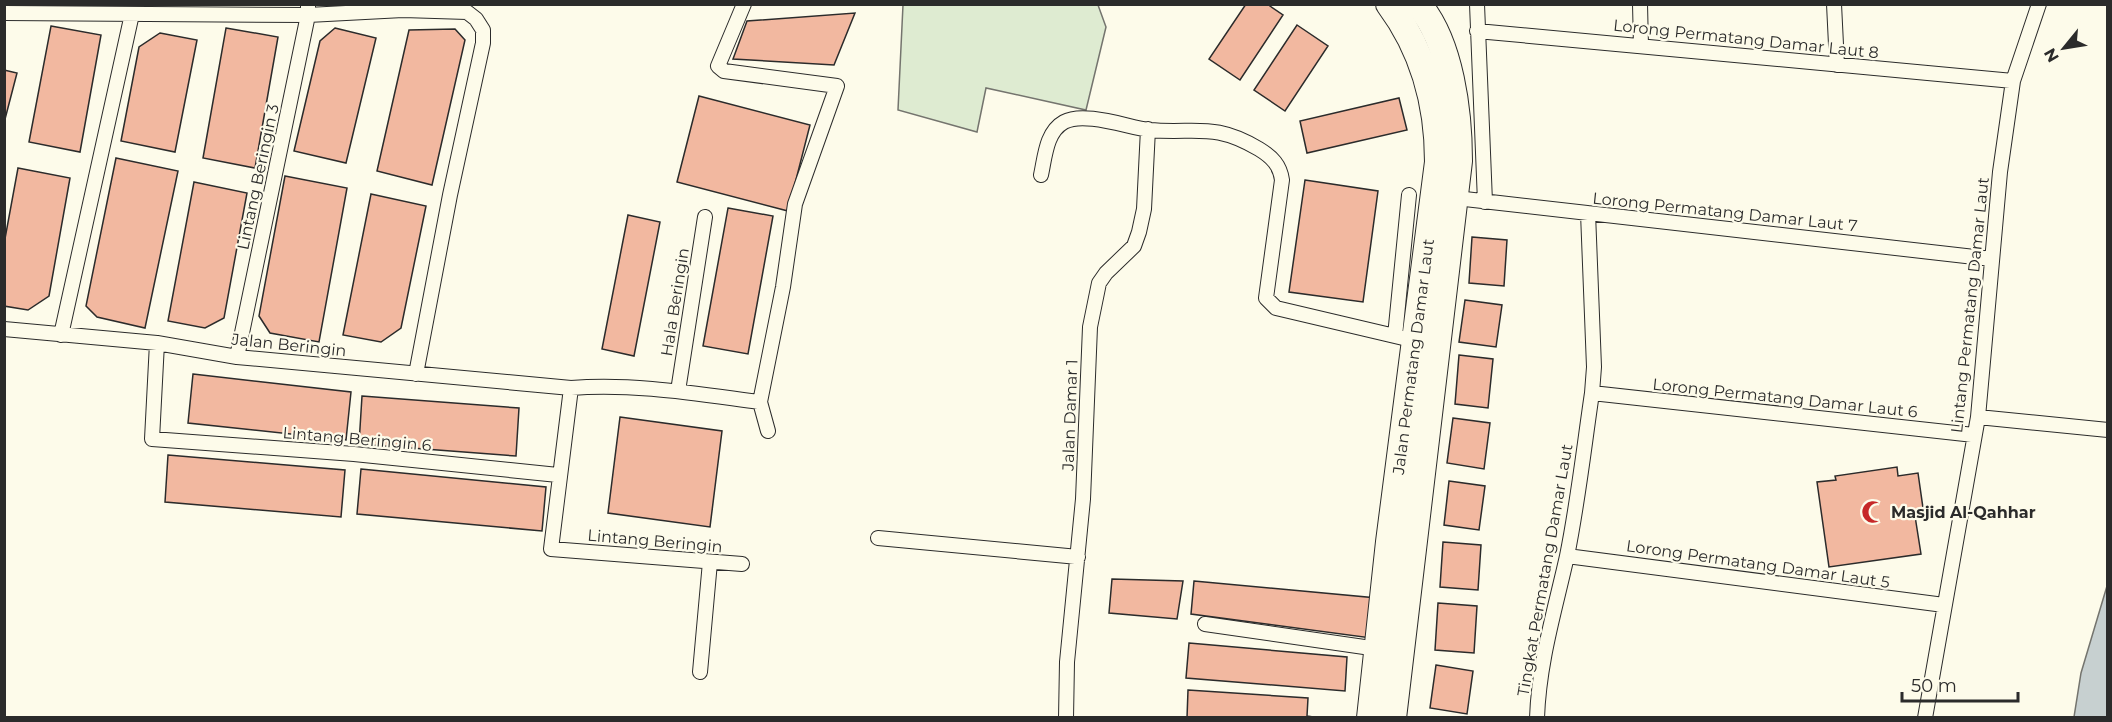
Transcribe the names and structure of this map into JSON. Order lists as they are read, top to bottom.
{
  "streets": {
    "highway": ["Jalan Permatang Damar Laut"],
    "street": [
      "Lorong Permatang Damar Laut 8",
      "Lintang Beringin 3",
      "Lorong Permatang Damar Laut 7",
      "Hala Beringin",
      "Lintang Permatang Damar Laut",
      "Jalan Beringin",
      "Lorong Permatang Damar Laut 6",
      "Jalan Damar 1",
      "Lintang Beringin 6",
      "Lintang Beringin",
      "Lorong Permatang Damar Laut 5",
      "Tingkat Permatang Damar Laut"
    ]
  },
  "crossings": [
    ["Lorong Permatang Damar Laut 8", "Lintang Permatang Damar Laut"],
    ["Lintang Beringin 3", "Jalan Beringin"],
    ["Lorong Permatang Damar Laut 7", "Lintang Permatang Damar Laut"],
    ["Lorong Permatang Damar Laut 7", "Jalan Permatang Damar Laut"],
    ["Lorong Permatang Damar Laut 7", "Tingkat Permatang Damar Laut"],
    ["Hala Beringin", "Jalan Beringin"],
    ["Lintang Permatang Damar Laut", "Lorong Permatang Damar Laut 6"],
    ["Lintang Permatang Damar Laut", "Lorong Permatang Damar Laut 5"],
    ["Jalan Beringin", "Lintang Beringin 6"],
    ["Lorong Permatang Damar Laut 6", "Tingkat Permatang Damar Laut"],
    ["Lintang Beringin 6", "Lintang Beringin"],
    ["Lorong Permatang Damar Laut 5", "Tingkat Permatang Damar Laut"]
  ],
  "places": {
    "mosque": ["Masjid Al-Qahhar"]
  },
  "scale_bar": "50 m",
  "north": "bottom left"
}
